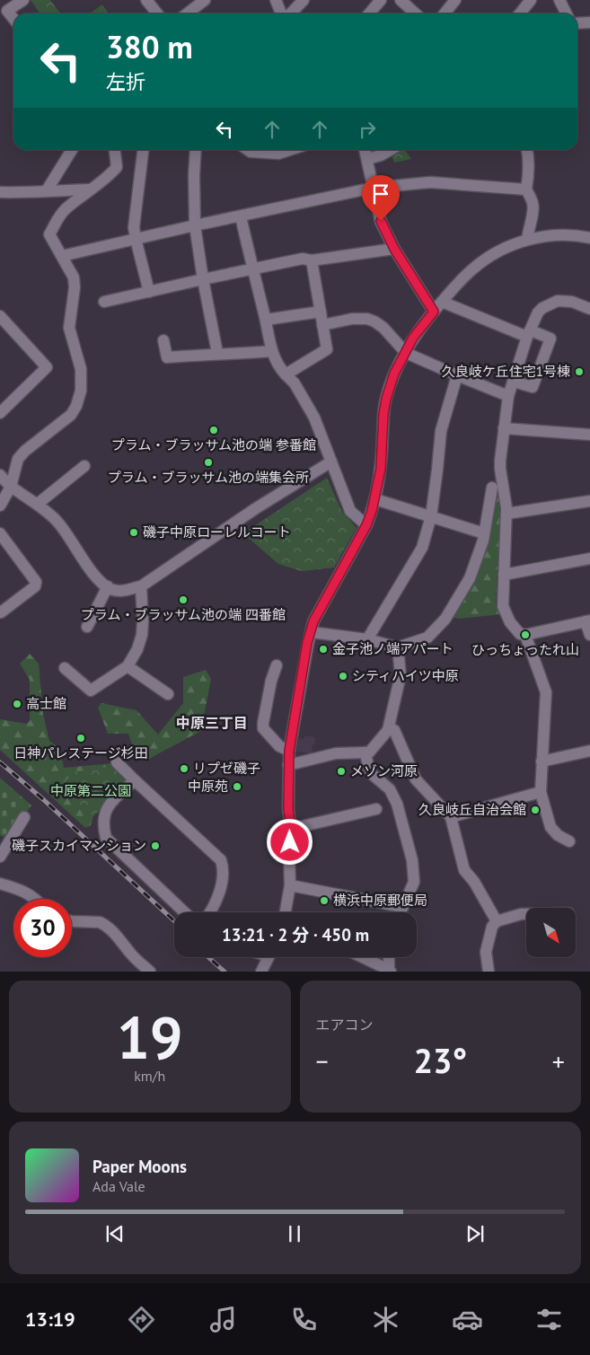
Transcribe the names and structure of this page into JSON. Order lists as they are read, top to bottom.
{
  "districts": ["中原三丁目"],
  "parks": ["中原第二公園"],
  "places": [
    "久良岐ケ丘住宅1号棟",
    "プラム・ブラッサム池の端 参番館",
    "プラム・ブラッサム池の端集会所",
    "磯子中原ローレルコート",
    "プラム・ブラッサム池の端 四番館",
    "ひっちょったれ山",
    "金子池ノ端アパート",
    "シティハイツ中原",
    "高士館",
    "日神パレステージ杉田",
    "リプゼ磯子",
    "メゾン河原",
    "中原苑",
    "久良岐丘自治会館",
    "磯子スカイマンション",
    "横浜中原郵便局"
  ],
  "north": "bottom right",
  "page": {
    "turn": ["380 m", "左折"],
    "limit": "30",
    "trip": "13:21 · 2 分 · 450 m",
    "tile": [
      ["19", "km/h"],
      "エアコン"
    ],
    "heat": ["−", "23°", "+"],
    "song": ["Paper Moons", "Ada Vale"],
    "tabs": "13:19"
  }
}
